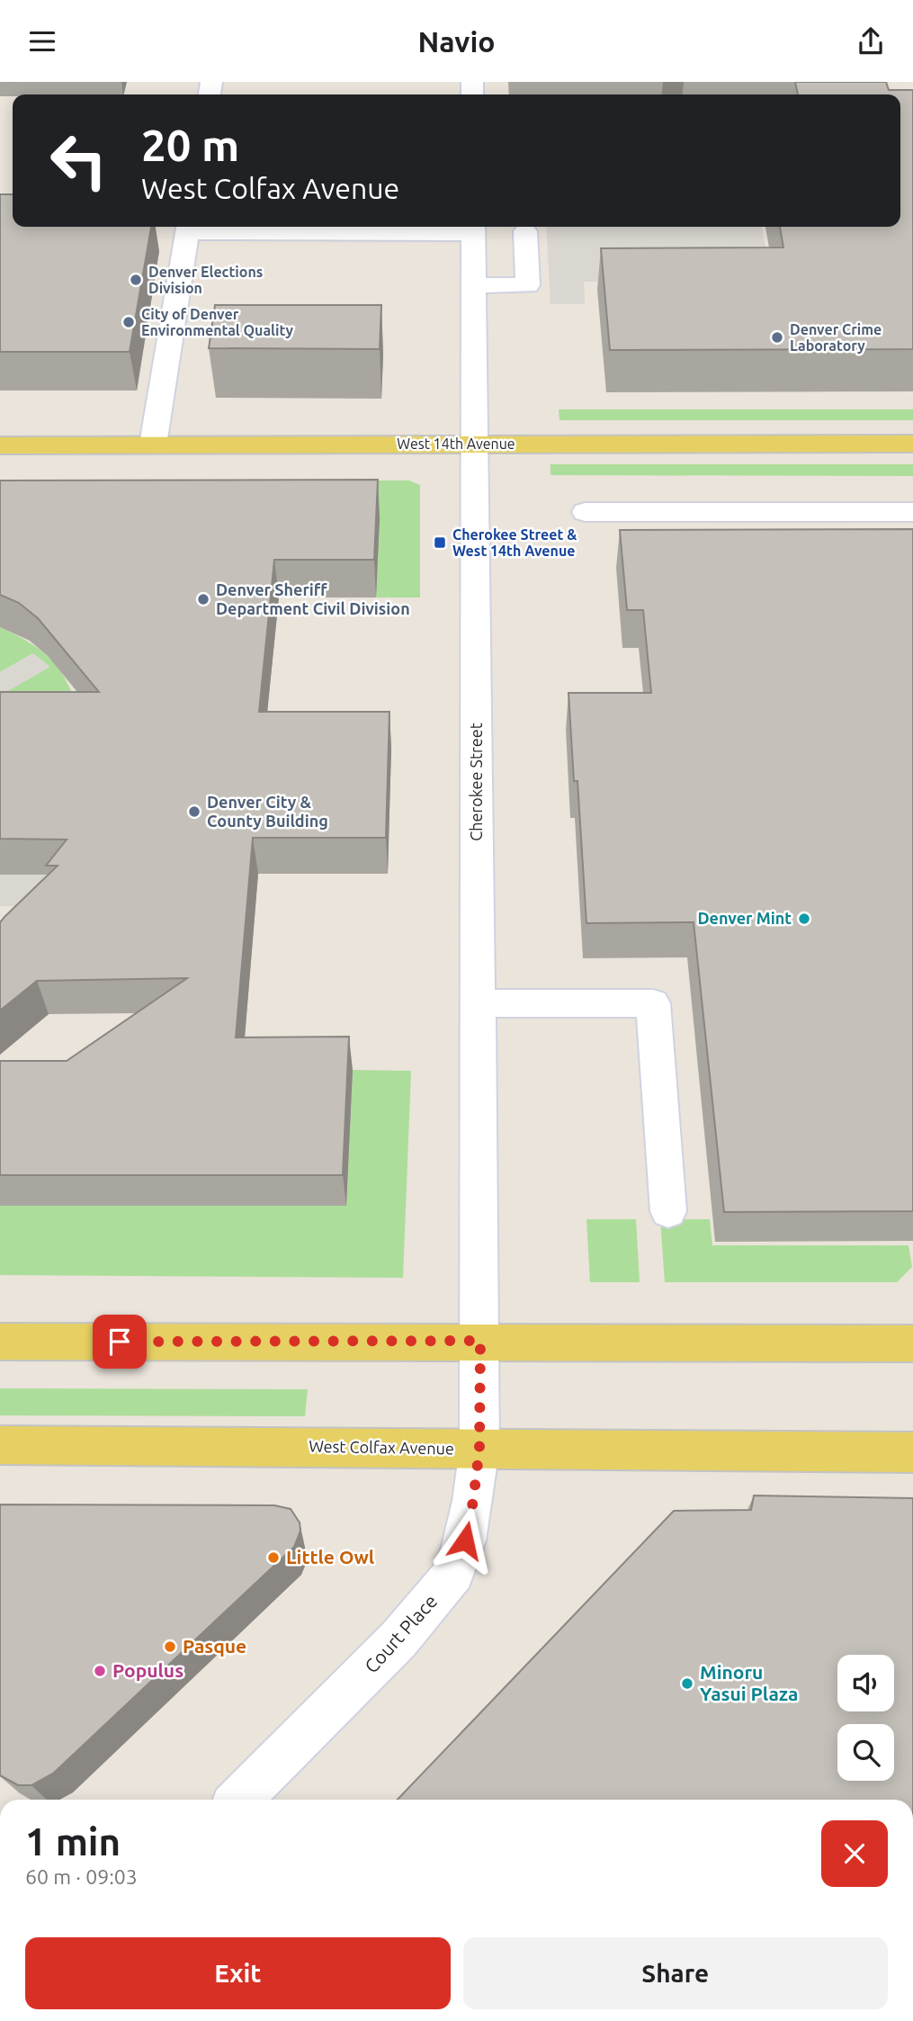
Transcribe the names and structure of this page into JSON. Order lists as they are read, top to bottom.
{
  "streets": {
    "main road": ["West 14th Avenue", "West Colfax Avenue"],
    "street": ["Cherokee Street", "Court Place"]
  },
  "crossings": [
    ["West 14th Avenue", "Cherokee Street"],
    ["Cherokee Street", "Court Place"],
    ["West Colfax Avenue", "Court Place"]
  ],
  "places": {
    "other": [
      "Denver Elections Division",
      "City of Denver Environmental Quality",
      "Denver Crime Laboratory",
      "Denver Sheriff Department Civil Division",
      "Denver City & County Building",
      "Denver Mint",
      "Little Owl",
      "Pasque",
      "Populus",
      "Minoru Yasui Plaza"
    ],
    "transit": ["Cherokee Street & West 14th Avenue"]
  },
  "page": {
    "header": "Navio",
    "turn": ["20 m", "West Colfax Avenue"],
    "heading": ["1 min", "60 m · 09:03"],
    "buttons": ["Exit", "Share"]
  }
}
